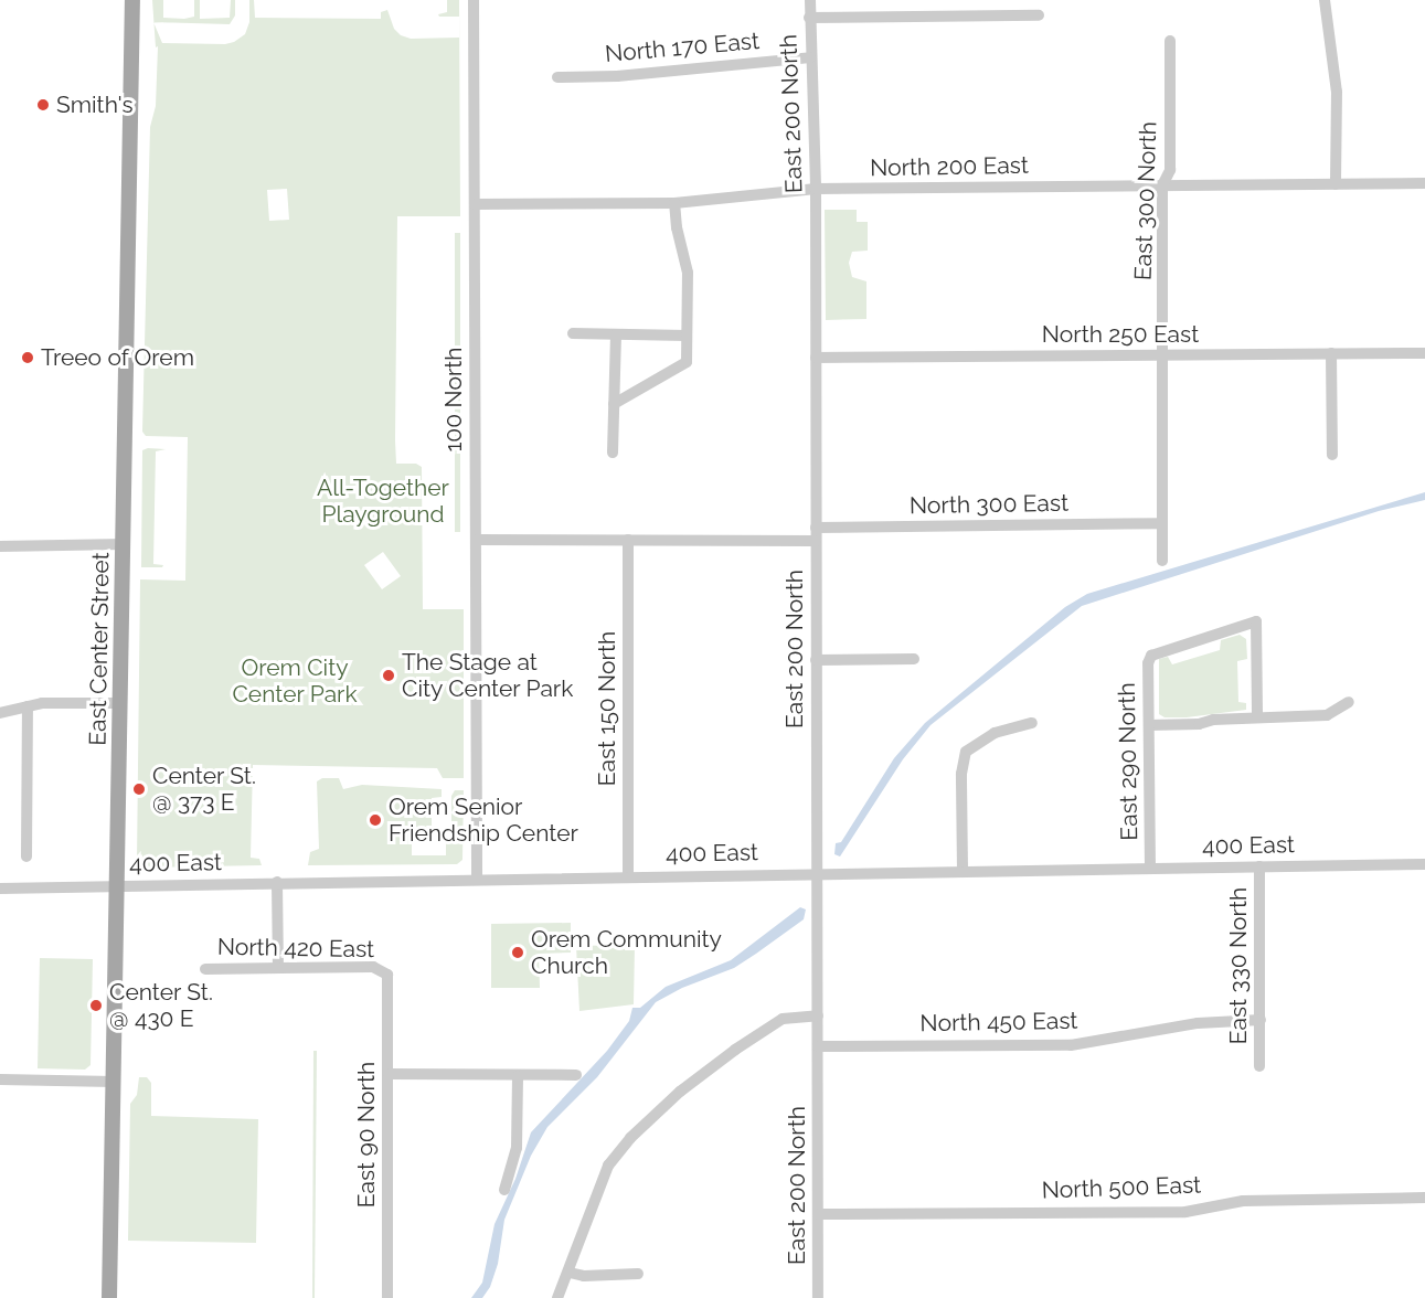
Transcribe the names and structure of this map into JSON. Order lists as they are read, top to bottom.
{
  "streets": {
    "main road": ["East Center Street"],
    "street": [
      "North 170 East",
      "East 200 North",
      "North 200 East",
      "East 300 North",
      "North 250 East",
      "100 North",
      "North 300 East",
      "East 150 North",
      "East 290 North",
      "400 East",
      "North 420 East",
      "East 330 North",
      "North 450 East",
      "East 90 North",
      "North 500 East"
    ]
  },
  "crossings": [
    ["North 170 East", "East 200 North"],
    ["East 200 North", "North 200 East"],
    ["East 200 North", "North 250 East"],
    ["East 200 North", "North 300 East"],
    ["East 200 North", "400 East"],
    ["East 200 North", "North 450 East"],
    ["East 200 North", "North 500 East"],
    ["North 200 East", "East 300 North"],
    ["North 200 East", "100 North"],
    ["East 300 North", "North 250 East"],
    ["East 300 North", "North 300 East"],
    ["100 North", "400 East"],
    ["East Center Street", "400 East"],
    ["East 150 North", "400 East"],
    ["East 290 North", "400 East"],
    ["400 East", "East 330 North"],
    ["North 420 East", "East 90 North"],
    ["East 330 North", "North 450 East"]
  ],
  "parks": ["All-Together Playground", "Orem City Center Park"],
  "places": [
    "Smith's",
    "Treeo of Orem",
    "The Stage at City Center Park",
    "Center St. @ 373 E",
    "Orem Senior Friendship Center",
    "Orem Community Church",
    "Center St. @ 430 E"
  ]
}
